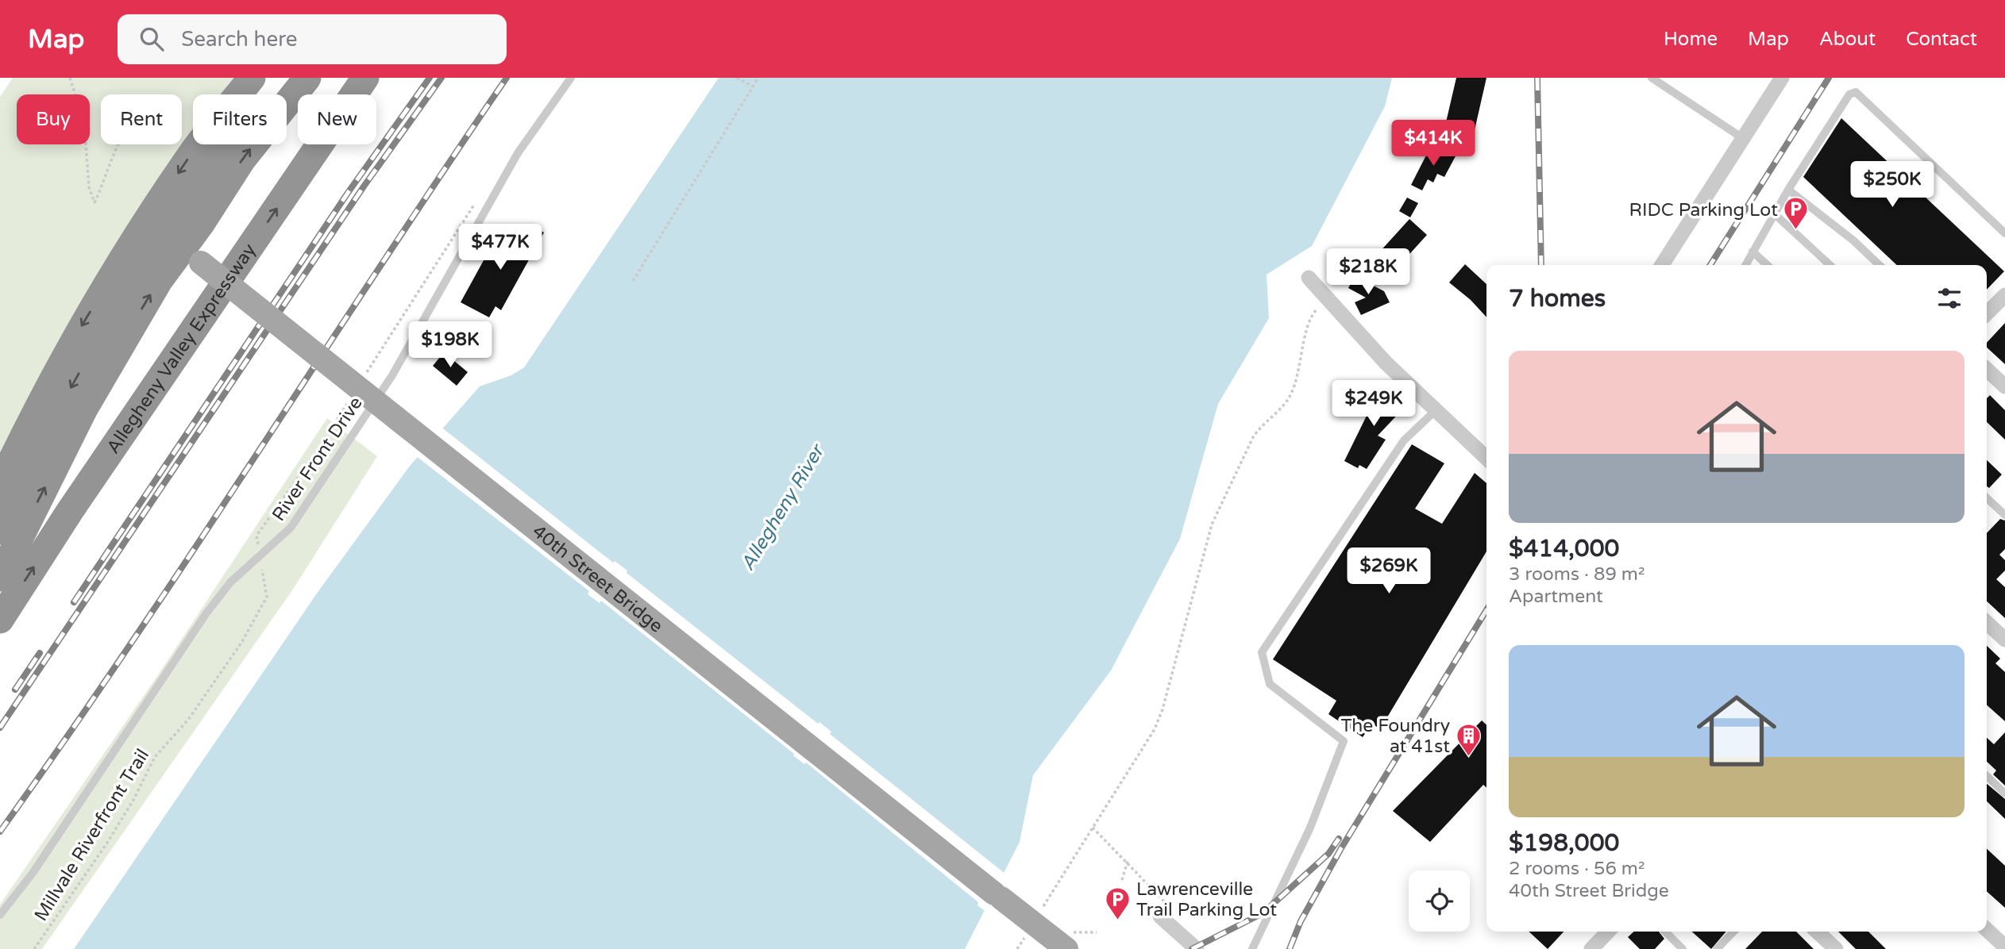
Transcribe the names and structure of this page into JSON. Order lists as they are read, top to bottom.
{
  "streets": {
    "highway": ["Allegheny Valley Expressway"],
    "main road": ["40th Street Bridge"],
    "lane": ["River Front Drive"],
    "path": ["Millvale Riverfront Trail"]
  },
  "water": ["Allegheny River"],
  "places": {
    "parking": ["RIDC Parking Lot", "Lawrenceville Trail Parking Lot"],
    "building": ["The Foundry at 41st"]
  },
  "page": {
    "header": "Map",
    "search": "Search here",
    "nav": [
      "Home",
      "Map",
      "About",
      "Contact"
    ],
    "chip": [
      "Buy",
      "Rent",
      "Filters",
      "New"
    ],
    "price": [
      "$414K",
      "$250K",
      "$477K",
      "$218K",
      "$198K",
      "$249K",
      "$269K"
    ],
    "heading": "7 homes",
    "list": [
      {
        "name": "$414,000",
        "note": "3 rooms · 89 m² · Apartment"
      },
      {
        "name": "$198,000",
        "note": "2 rooms · 56 m² · 40th Street Bridge"
      }
    ]
  }
}
